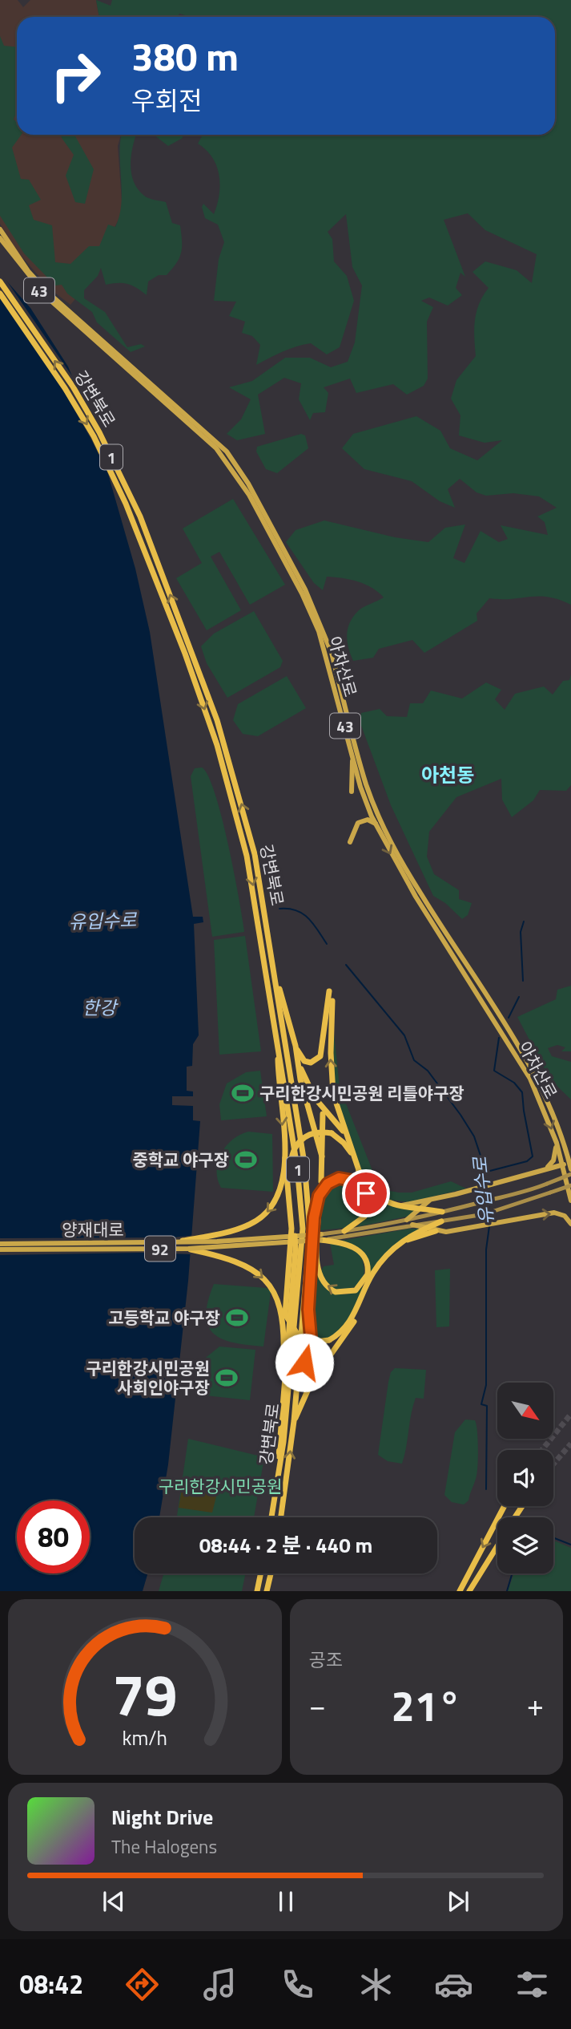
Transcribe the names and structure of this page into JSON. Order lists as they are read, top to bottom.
{
  "streets": {
    "highway": ["강변북로", "1"],
    "main road": [
      "43",
      "아차산로",
      "양재대로",
      "92"
    ]
  },
  "districts": ["아천동"],
  "water": ["유입수로", "한강"],
  "parks": ["구리한강시민공원"],
  "places": {
    "sports": [
      "구리한강시민공원 리틀야구장",
      "중학교 야구장",
      "고등학교 야구장",
      "구리한강시민공원 사회인야구장"
    ]
  },
  "north": "bottom right",
  "page": {
    "turn": ["380 m", "우회전"],
    "limit": "80",
    "trip": "08:44 · 2 분 · 440 m",
    "tile": "공조",
    "heat": ["−", "21°", "+"],
    "song": ["Night Drive", "The Halogens"],
    "tabs": "08:42",
    "gauge": ["79", "km/h"]
  }
}
